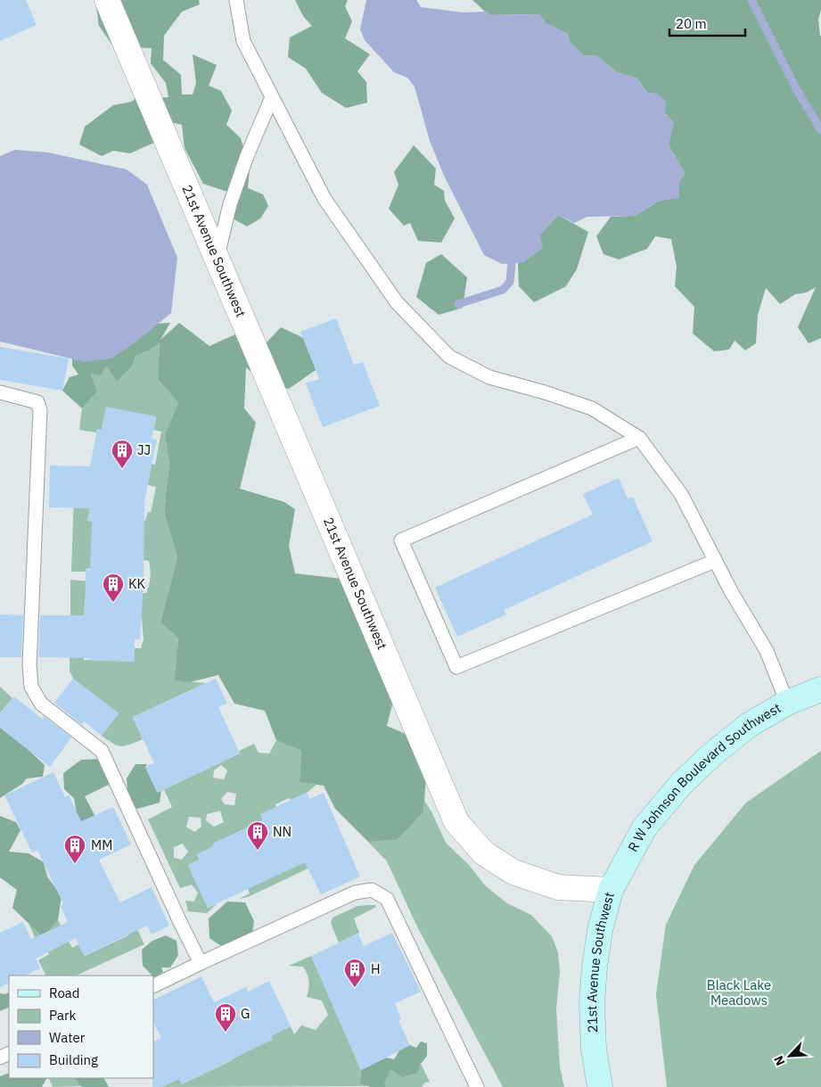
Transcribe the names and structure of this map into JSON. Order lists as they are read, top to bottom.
{
  "streets": {
    "street": ["21st Avenue Southwest", "R W Johnson Boulevard Southwest"]
  },
  "crossings": [
    ["21st Avenue Southwest", "R W Johnson Boulevard Southwest"]
  ],
  "parks": ["Black Lake Meadows"],
  "places": {
    "building": [
      "JJ",
      "KK",
      "NN",
      "MM",
      "H",
      "G"
    ]
  },
  "legend": [
    "Road",
    "Park",
    "Water",
    "Building"
  ],
  "scale_bar": "20 m",
  "north": "bottom left"
}
